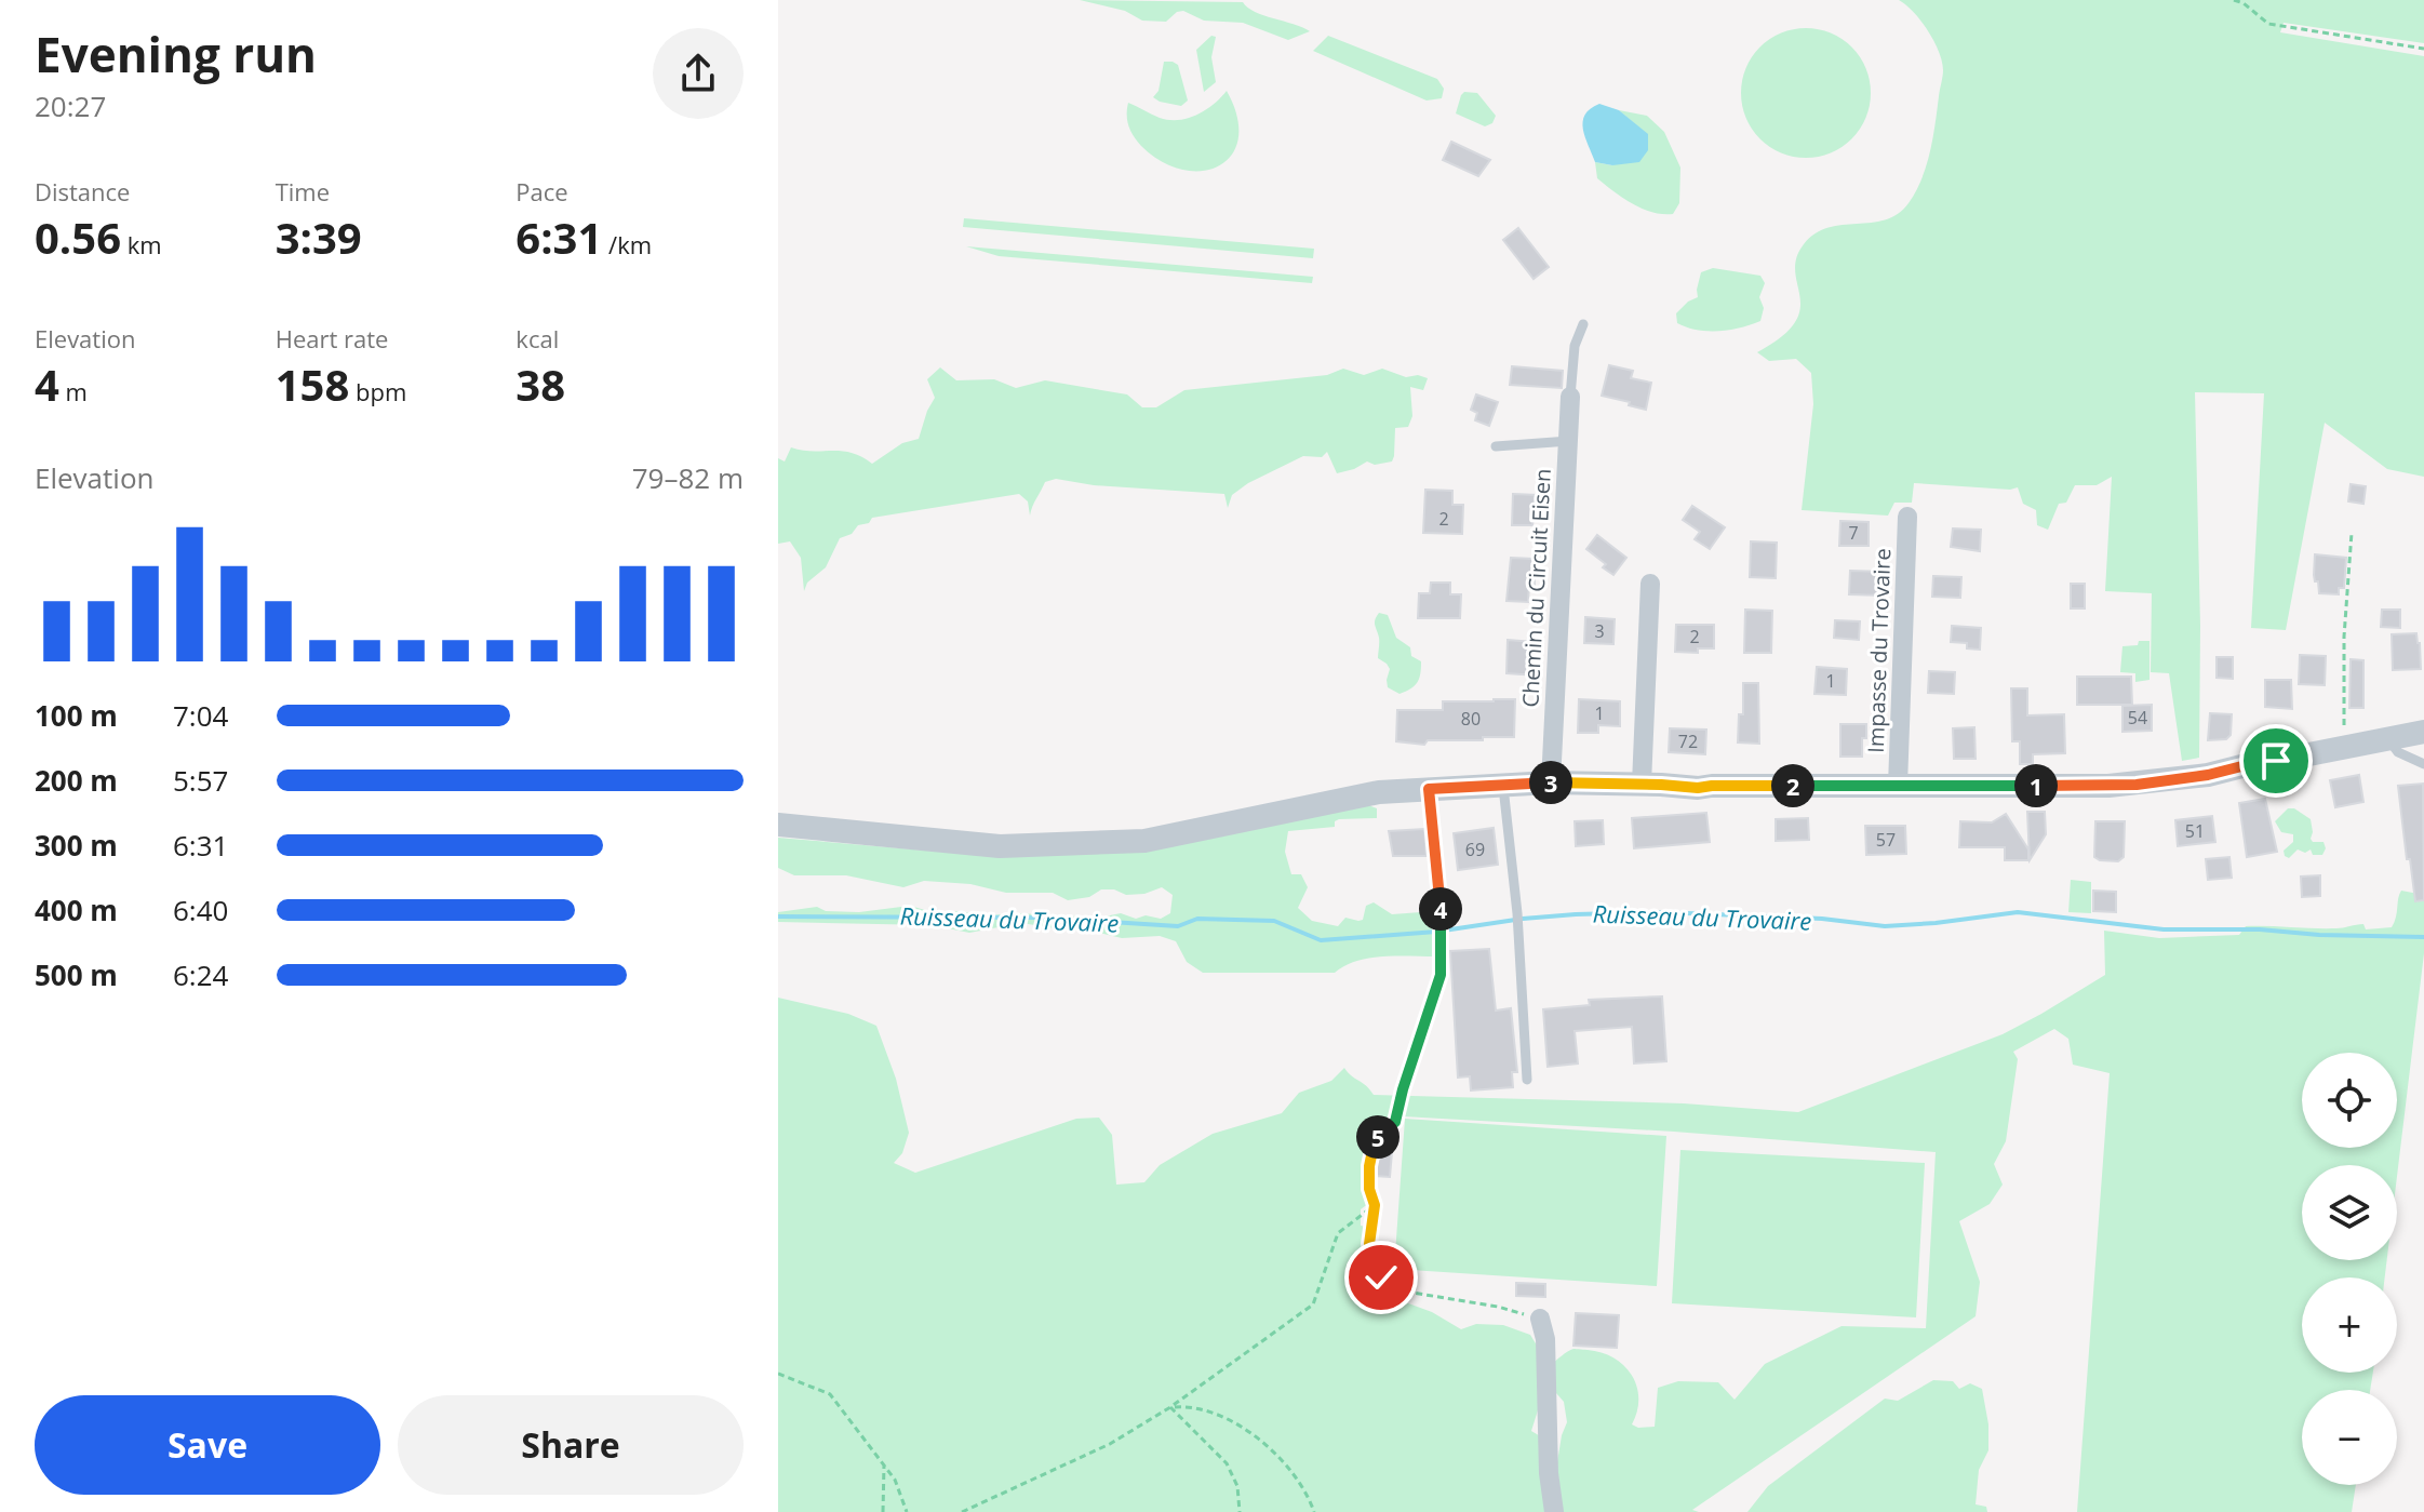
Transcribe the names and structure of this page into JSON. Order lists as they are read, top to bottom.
{
  "streets": {
    "street": ["Chemin du Circuit Eisen", "Impasse du Trovaire"]
  },
  "water": ["Ruisseau du Trovaire"],
  "house_numbers": [
    "2",
    "7",
    "3",
    "2",
    "1",
    "1",
    "54",
    "80",
    "72",
    "51",
    "57",
    "69"
  ],
  "page": {
    "heading": ["Evening run", "20:27"],
    "stats": [
      ["Distance", "0.56 km"],
      ["Time", "3:39"],
      ["Pace", "6:31 /km"],
      ["Elevation", "4 m"],
      ["Heart rate", "158 bpm"],
      ["kcal", "38"]
    ],
    "chart": ["Elevation", "79–82 m"],
    "list": [
      {
        "name": "100 m",
        "note": "7:04"
      },
      {
        "name": "200 m",
        "note": "5:57"
      },
      {
        "name": "300 m",
        "note": "6:31"
      },
      {
        "name": "400 m",
        "note": "6:40"
      },
      {
        "name": "500 m",
        "note": "6:24"
      }
    ],
    "pins": [
      "3",
      "1",
      "2",
      "4",
      "5"
    ],
    "map_buttons": ["+", "−"],
    "buttons": ["Save", "Share"]
  }
}
